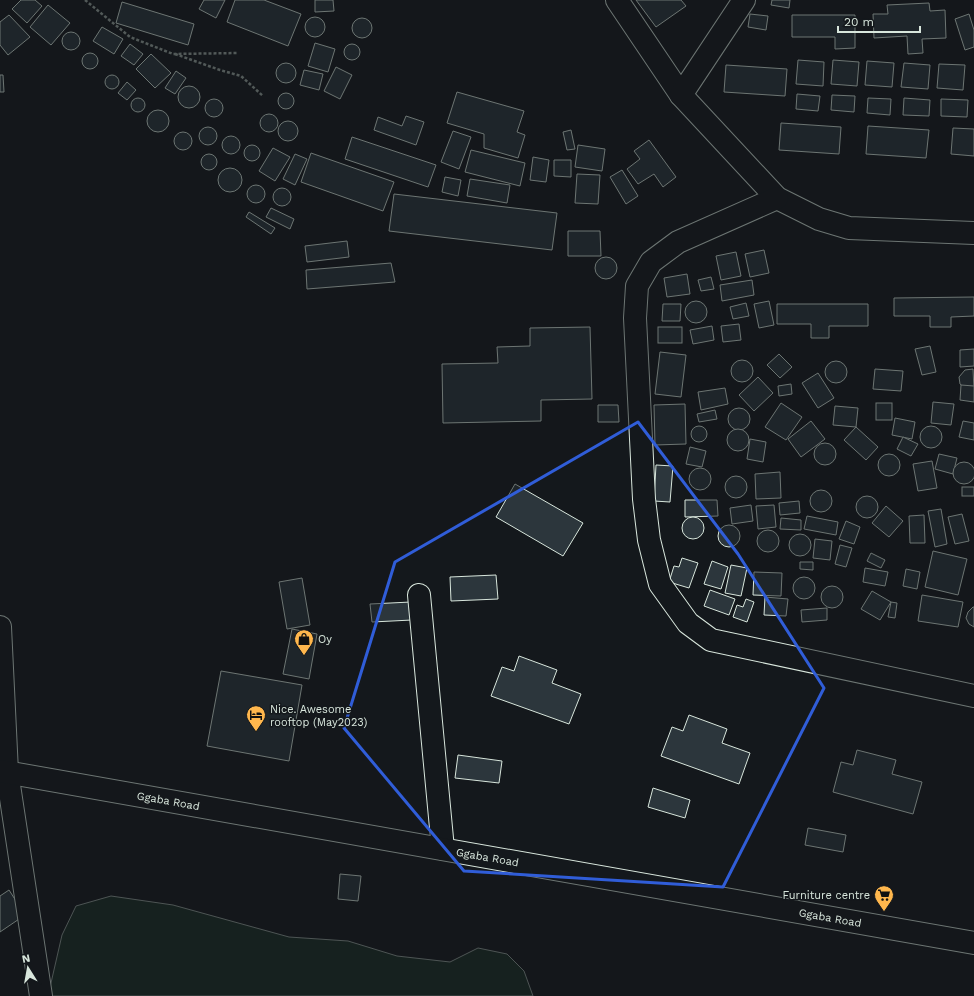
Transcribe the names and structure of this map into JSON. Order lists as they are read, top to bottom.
{
  "streets": {
    "street": ["Ggaba Road"]
  },
  "places": {
    "shop": ["Oy"],
    "hotel": ["Nice. Awesome rooftop (May2023)"],
    "supermarket": ["Furniture centre"]
  },
  "scale_bar": "20 m",
  "north": "top"
}
